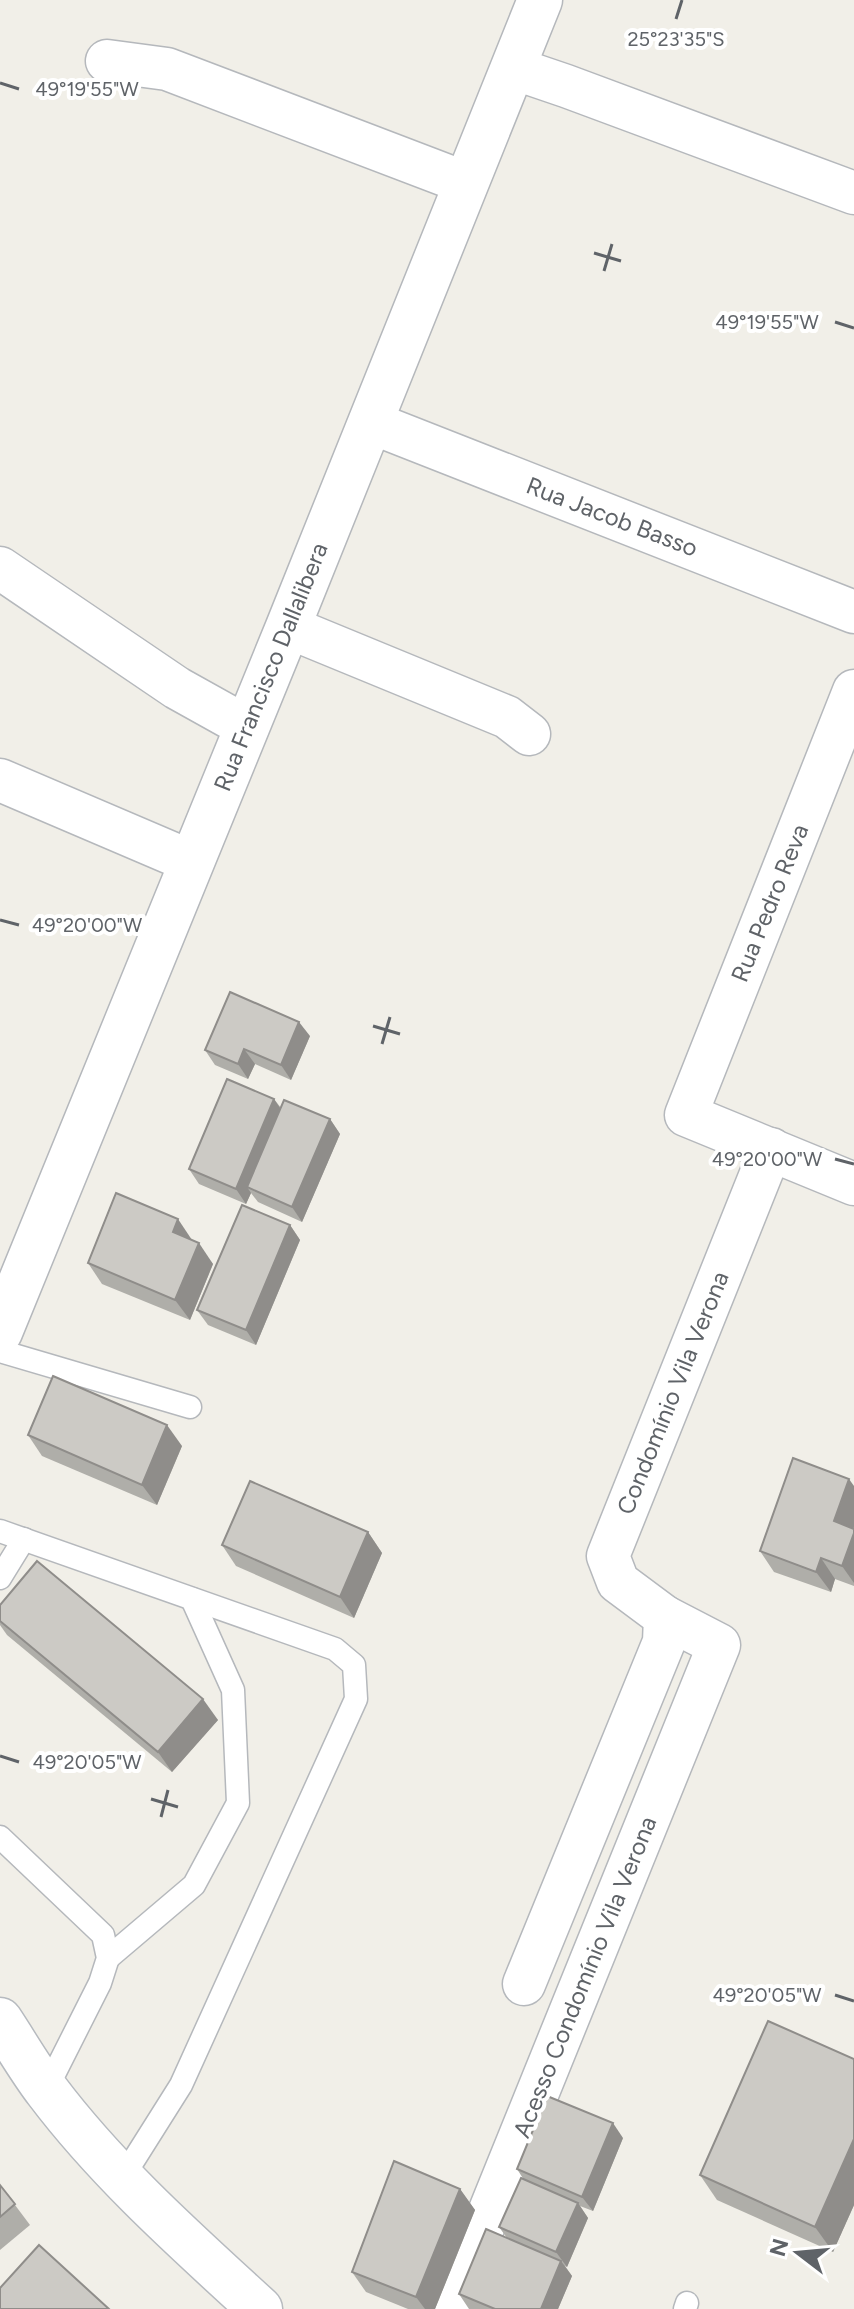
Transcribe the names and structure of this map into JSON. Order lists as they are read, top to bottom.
{
  "streets": {
    "street": [
      "Rua Jacob Basso",
      "Rua Francisco Dallalibera",
      "Rua Pedro Reva",
      "Condomínio Vila Verona",
      "Acesso Condomínio Vila Verona"
    ]
  },
  "crossings": [
    ["Rua Jacob Basso", "Rua Francisco Dallalibera"],
    ["Rua Pedro Reva", "Condomínio Vila Verona"],
    ["Condomínio Vila Verona", "Acesso Condomínio Vila Verona"]
  ],
  "north": "left",
  "coordinates": [
    "25°23'35\"S",
    "49°19'55\"W",
    "49°20'00\"W",
    "49°20'05\"W"
  ]
}
